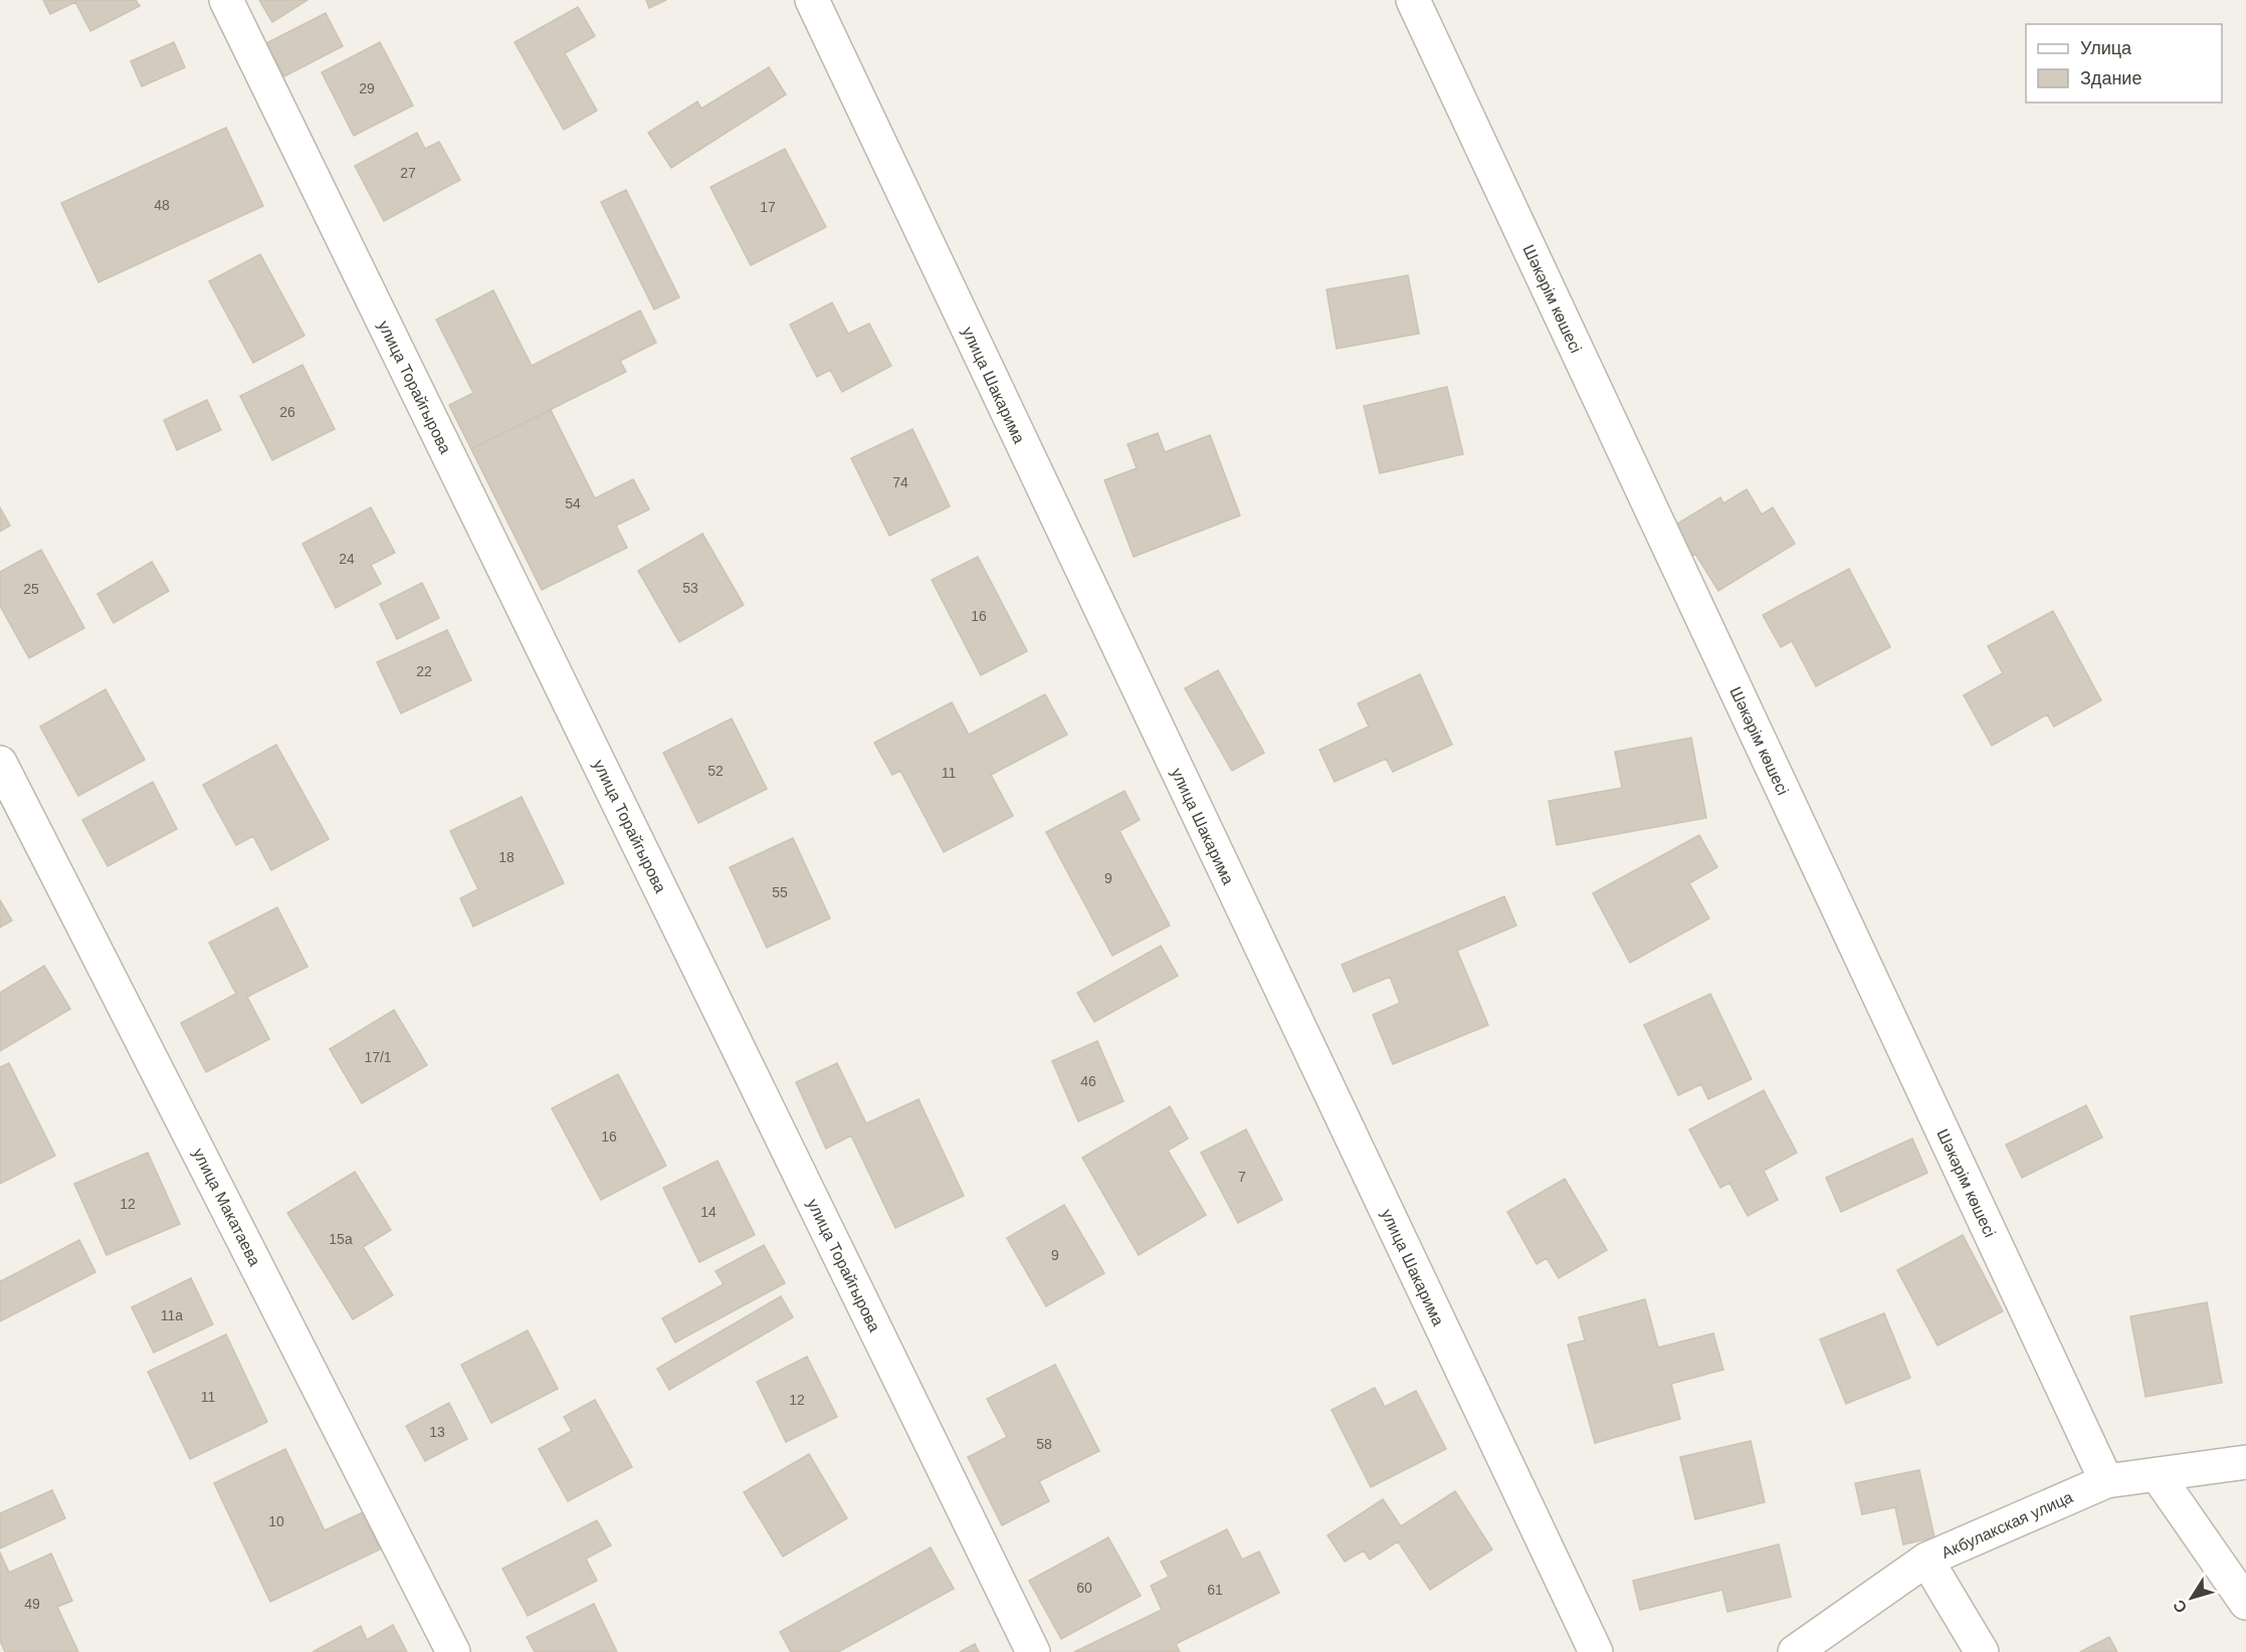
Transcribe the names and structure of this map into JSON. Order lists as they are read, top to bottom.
{
  "streets": {
    "street": [
      "Шәкәрім көшесі",
      "улица Шакарима",
      "улица Торайгырова",
      "улица Макатаева",
      "Акбулакская улица"
    ]
  },
  "crossings": [
    ["Шәкәрім көшесі", "Акбулакская улица"]
  ],
  "house_numbers": [
    "29",
    "27",
    "48",
    "17",
    "26",
    "74",
    "54",
    "24",
    "53",
    "25",
    "16",
    "22",
    "52",
    "11",
    "18",
    "9",
    "55",
    "17/1",
    "46",
    "16",
    "7",
    "12",
    "14",
    "15а",
    "9",
    "11а",
    "11",
    "12",
    "13",
    "58",
    "10",
    "60",
    "61",
    "49"
  ],
  "legend": ["Улица", "Здание"],
  "north": "bottom left"
}
